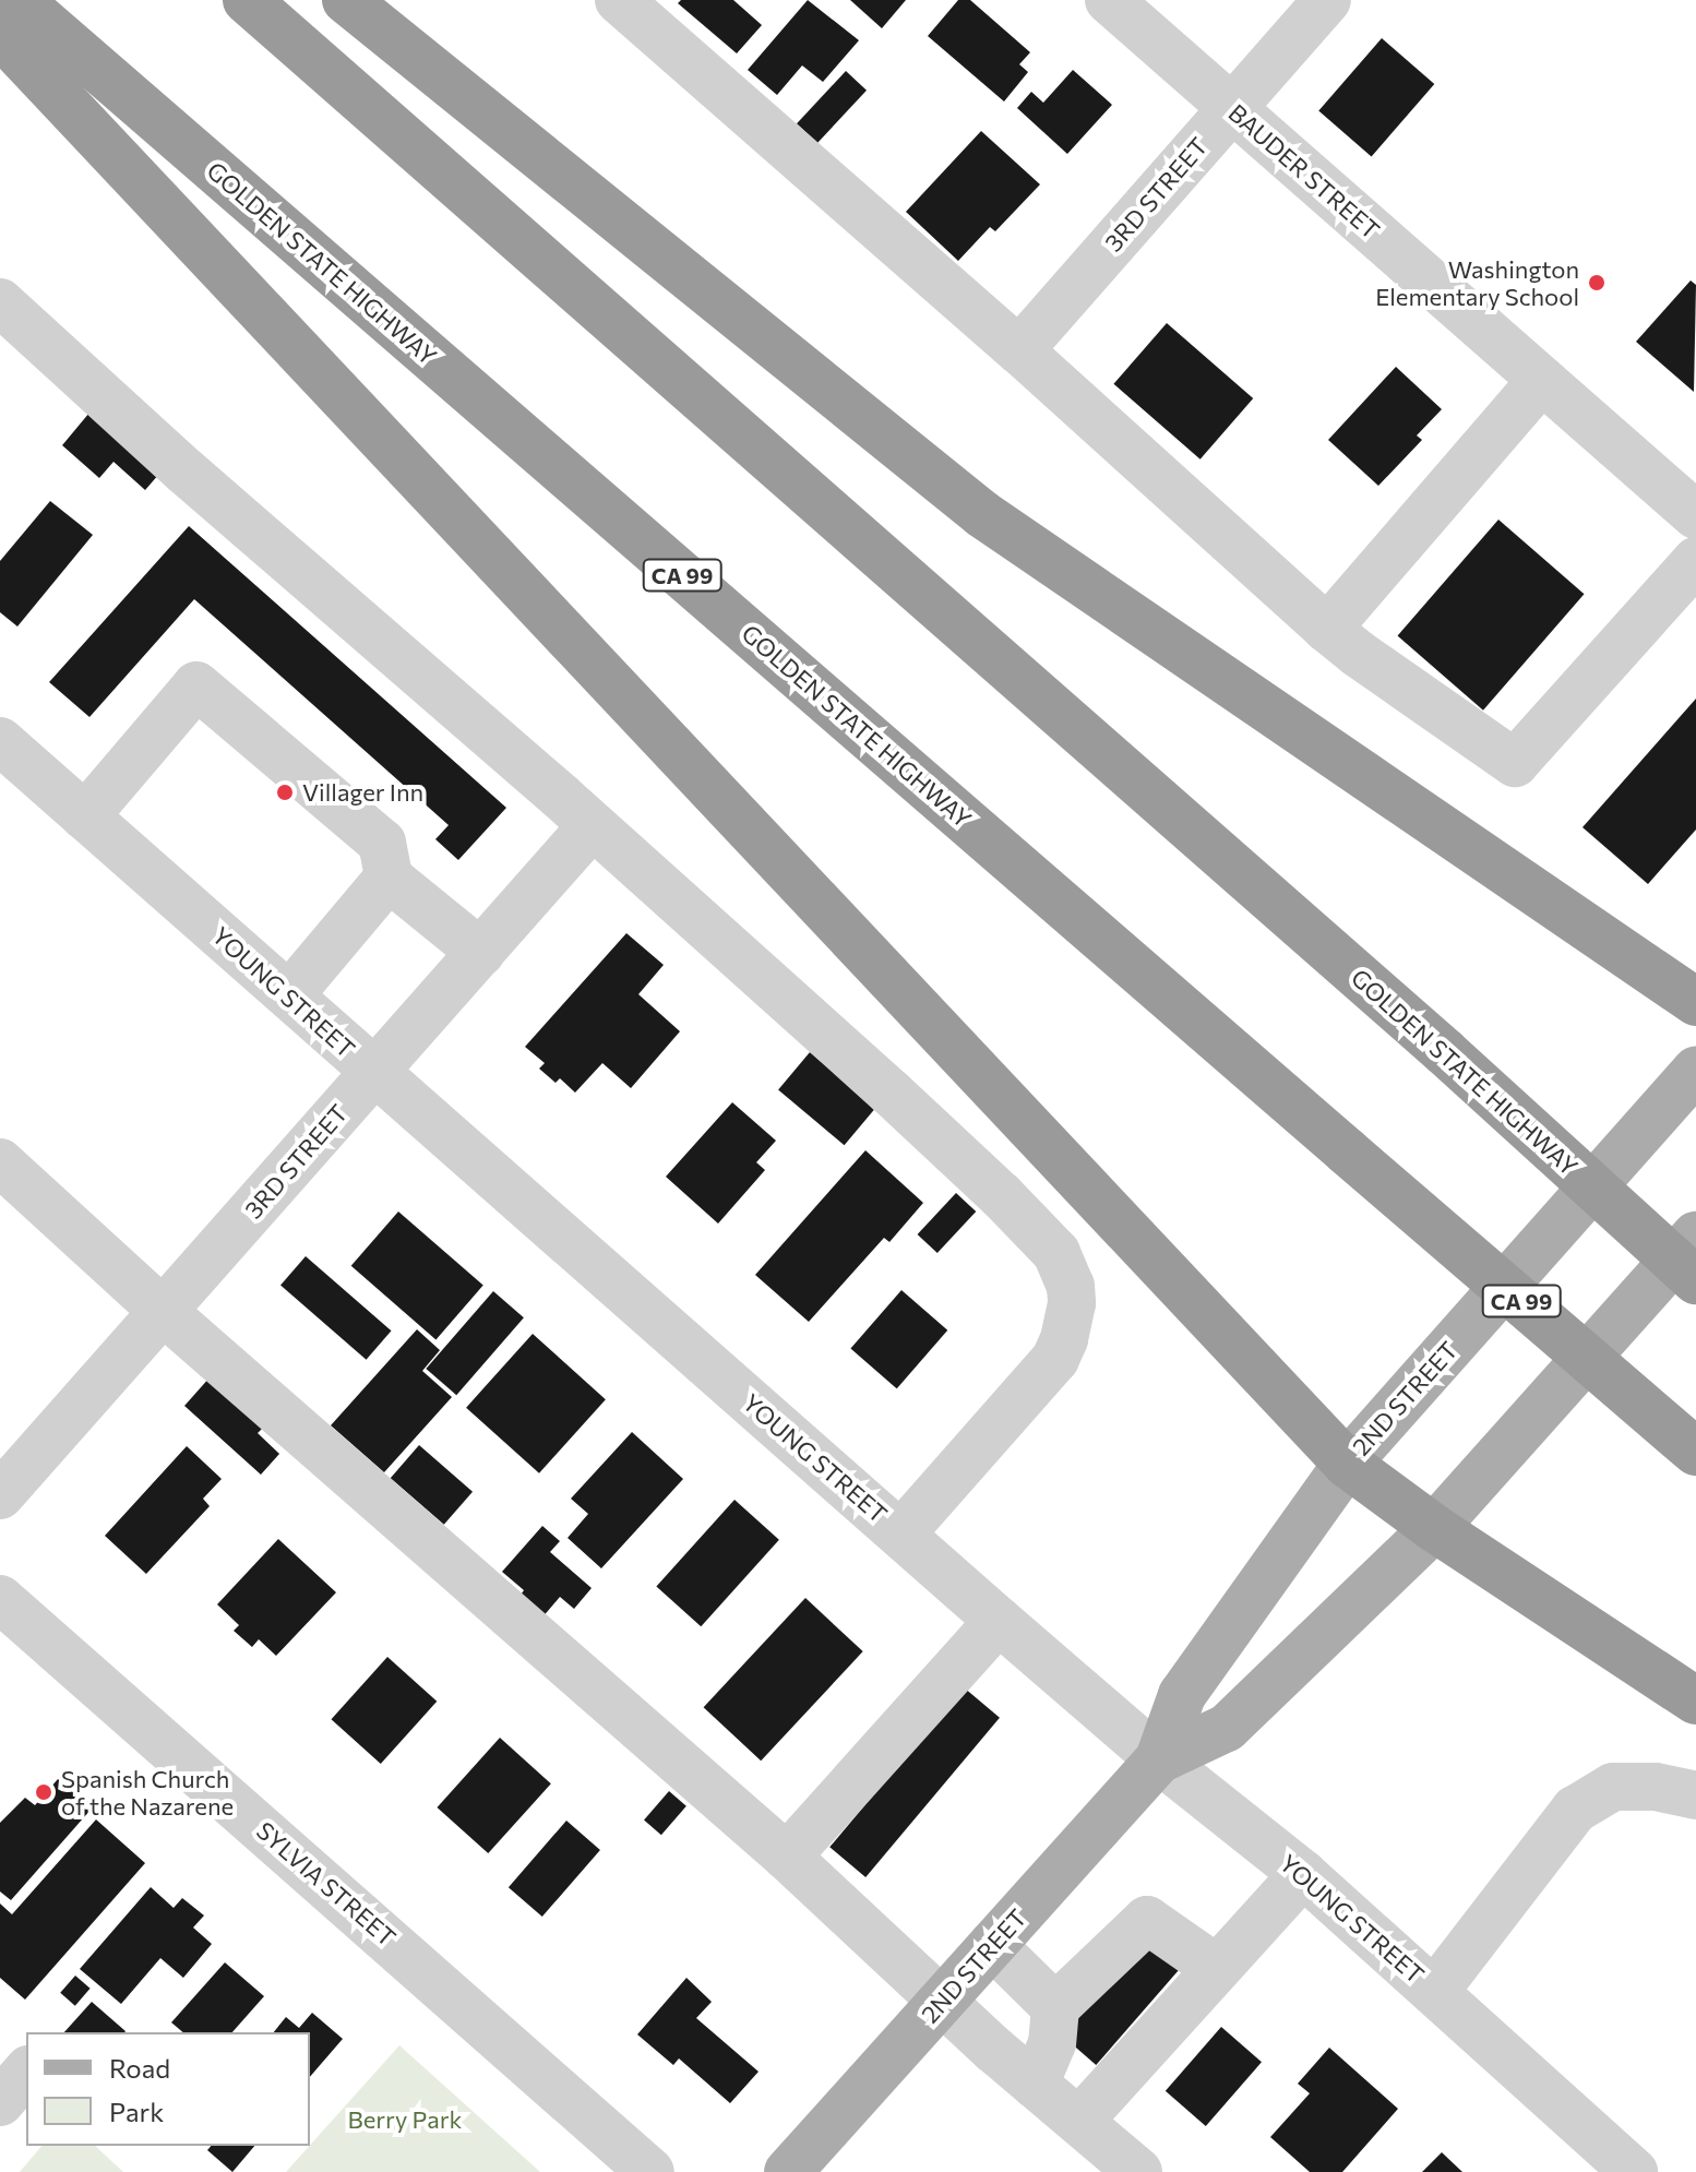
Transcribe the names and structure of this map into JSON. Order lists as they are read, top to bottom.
{
  "streets": {
    "highway": ["GOLDEN STATE HIGHWAY", "CA 99"],
    "main road": ["2ND STREET"],
    "street": [
      "BAUDER STREET",
      "3RD STREET",
      "YOUNG STREET",
      "SYLVIA STREET"
    ]
  },
  "crossings": [
    ["BAUDER STREET", "3RD STREET"],
    ["3RD STREET", "YOUNG STREET"],
    ["YOUNG STREET", "2ND STREET"]
  ],
  "parks": ["Berry Park"],
  "places": ["Washington Elementary School", "Villager Inn", "Spanish Church of the Nazarene"],
  "legend": ["Road", "Park"]
}
